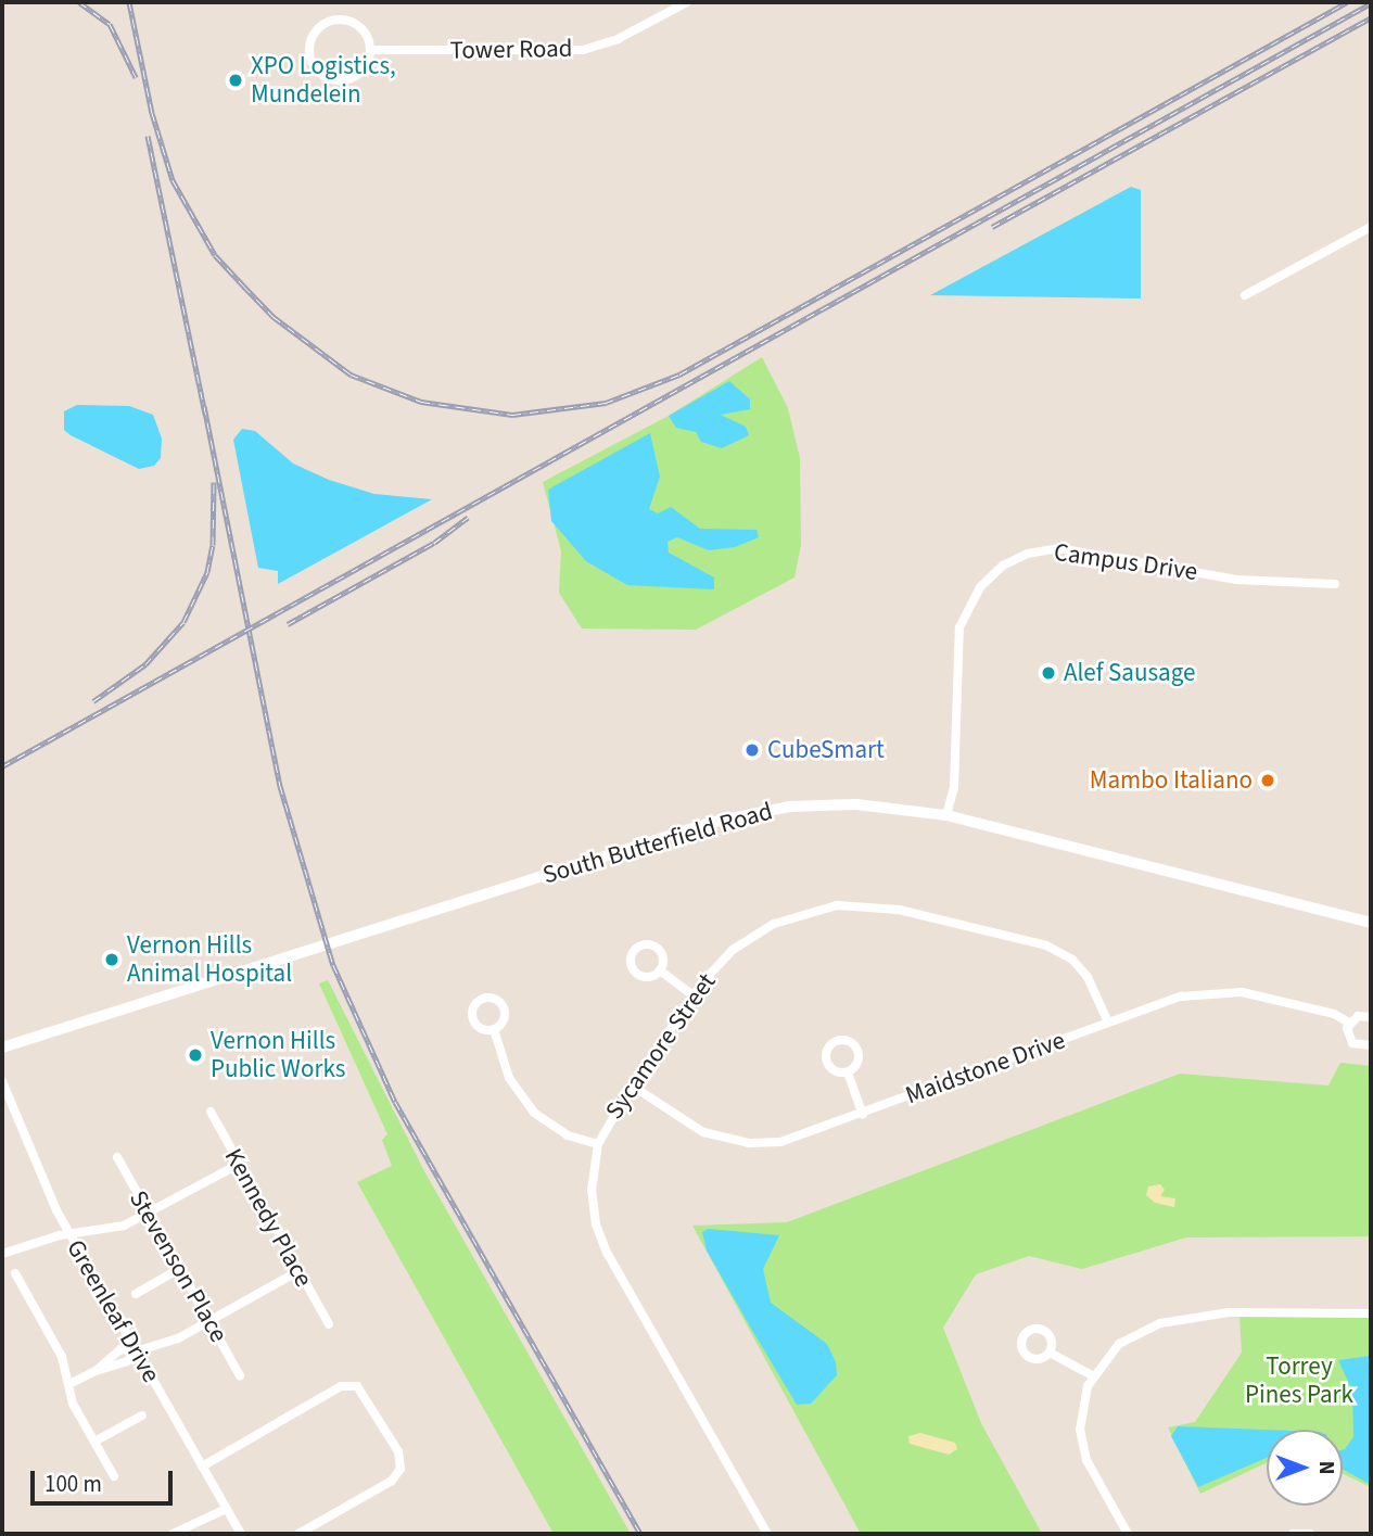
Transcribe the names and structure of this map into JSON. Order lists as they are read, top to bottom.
{
  "streets": {
    "main road": ["South Butterfield Road"],
    "street": [
      "Tower Road",
      "Campus Drive",
      "Sycamore Street",
      "Maidstone Drive",
      "Kennedy Place",
      "Stevenson Place",
      "Greenleaf Drive"
    ]
  },
  "crossings": [
    ["Campus Drive", "South Butterfield Road"],
    ["Sycamore Street", "Maidstone Drive"]
  ],
  "parks": ["Torrey Pines Park"],
  "places": [
    "XPO Logistics, Mundelein",
    "Alef Sausage",
    "CubeSmart",
    "Mambo Italiano",
    "Vernon Hills Animal Hospital",
    "Vernon Hills Public Works"
  ],
  "scale_bar": "100 m",
  "north": "right"
}
